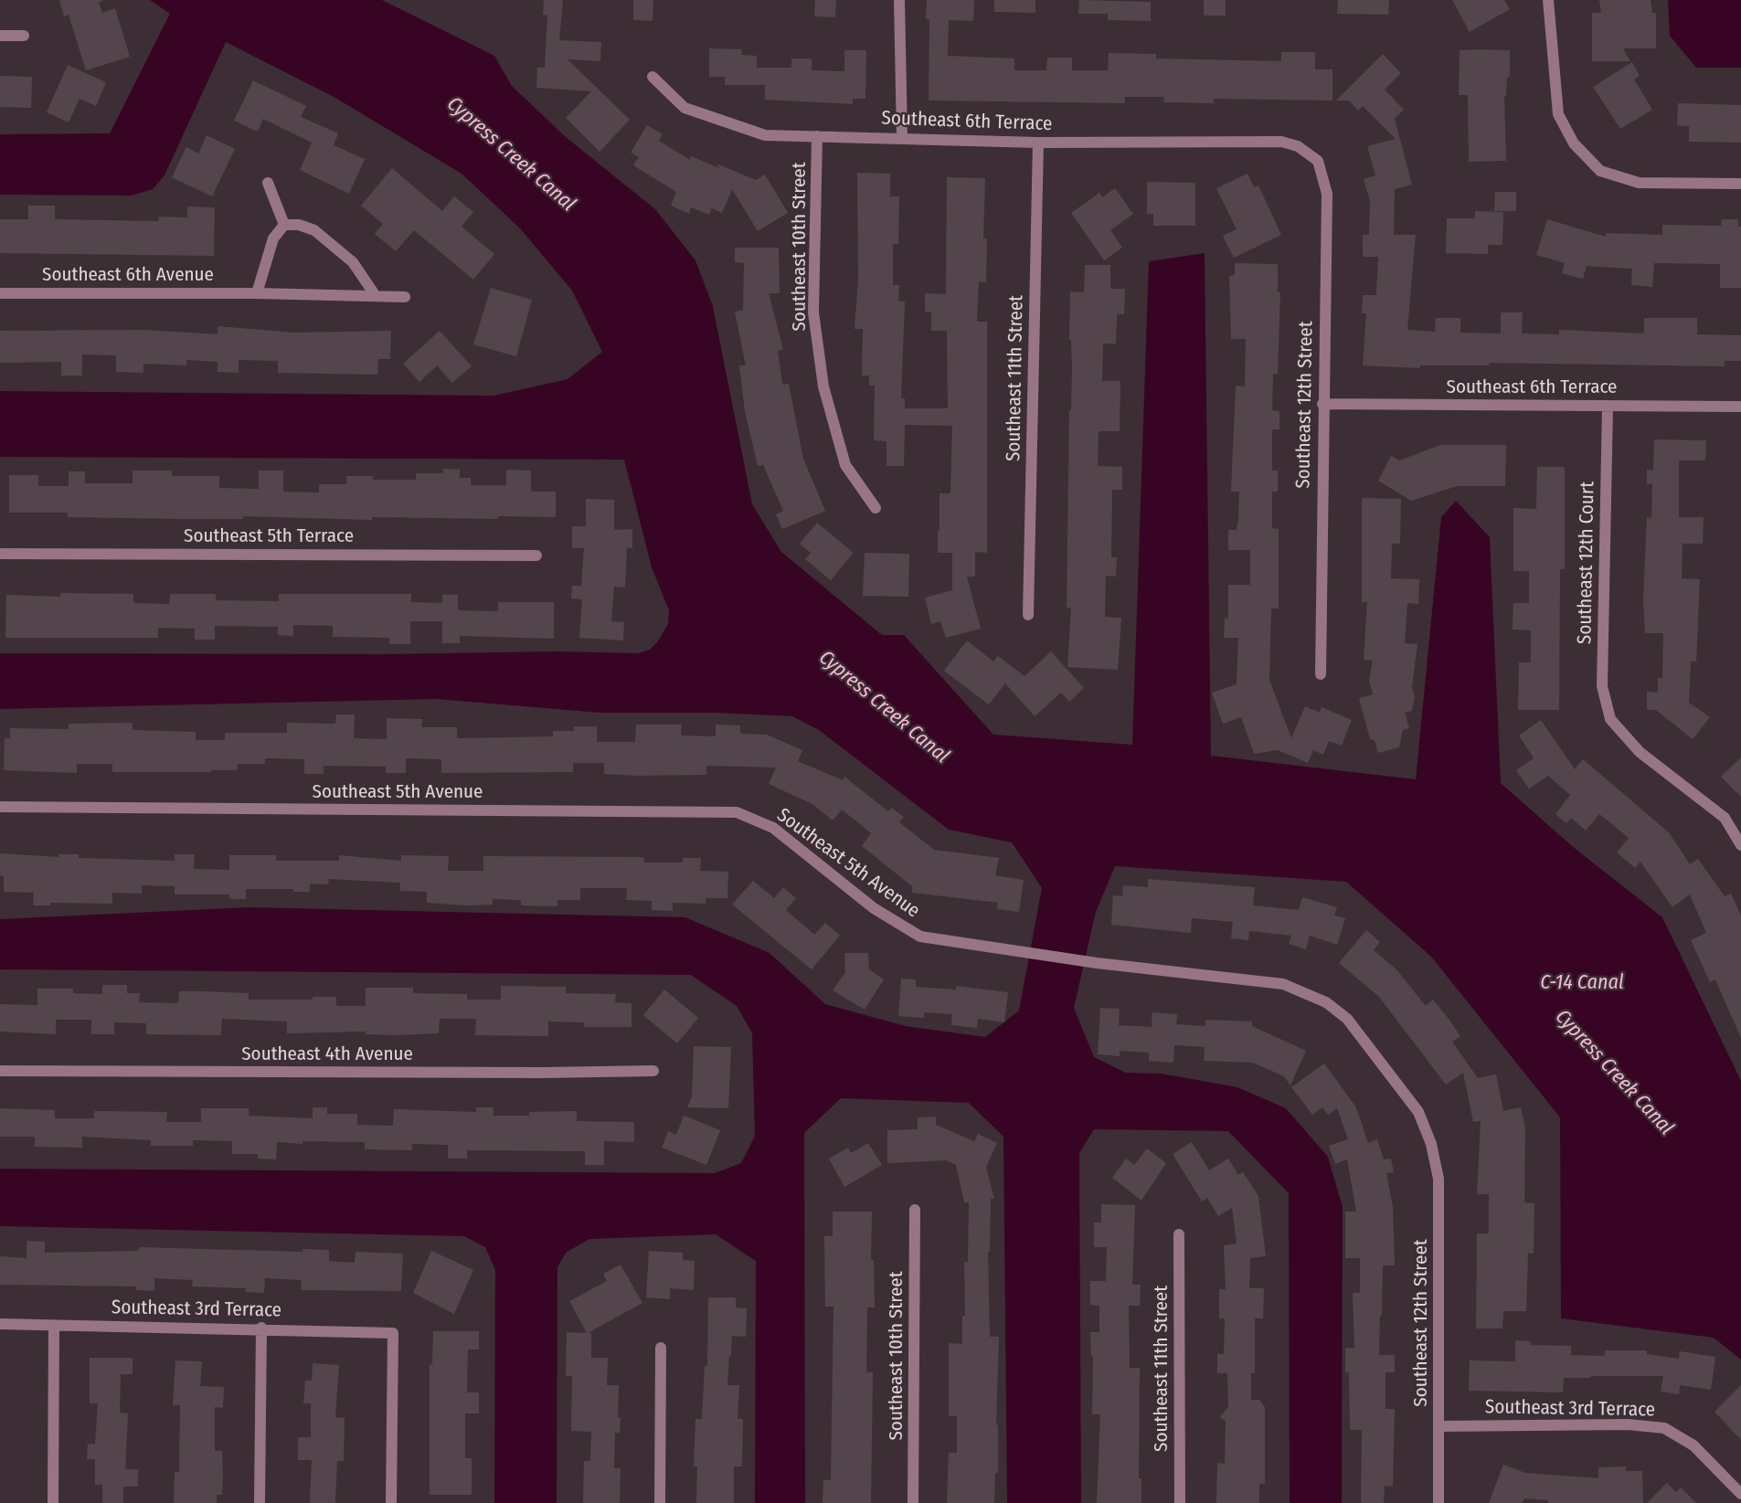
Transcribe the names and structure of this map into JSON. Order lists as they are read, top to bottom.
{
  "streets": {
    "street": [
      "Southeast 6th Terrace",
      "Southeast 10th Street",
      "Southeast 6th Avenue",
      "Southeast 11th Street",
      "Southeast 12th Street",
      "Southeast 5th Terrace",
      "Southeast 12th Court",
      "Southeast 5th Avenue",
      "Southeast 4th Avenue",
      "Southeast 3rd Terrace"
    ]
  },
  "crossings": [
    ["Southeast 6th Terrace", "Southeast 10th Street"],
    ["Southeast 6th Terrace", "Southeast 11th Street"],
    ["Southeast 6th Terrace", "Southeast 12th Street"],
    ["Southeast 6th Terrace", "Southeast 12th Court"],
    ["Southeast 12th Street", "Southeast 5th Avenue"],
    ["Southeast 12th Street", "Southeast 3rd Terrace"]
  ],
  "water": ["Cypress Creek Canal", "C-14 Canal"]
}
